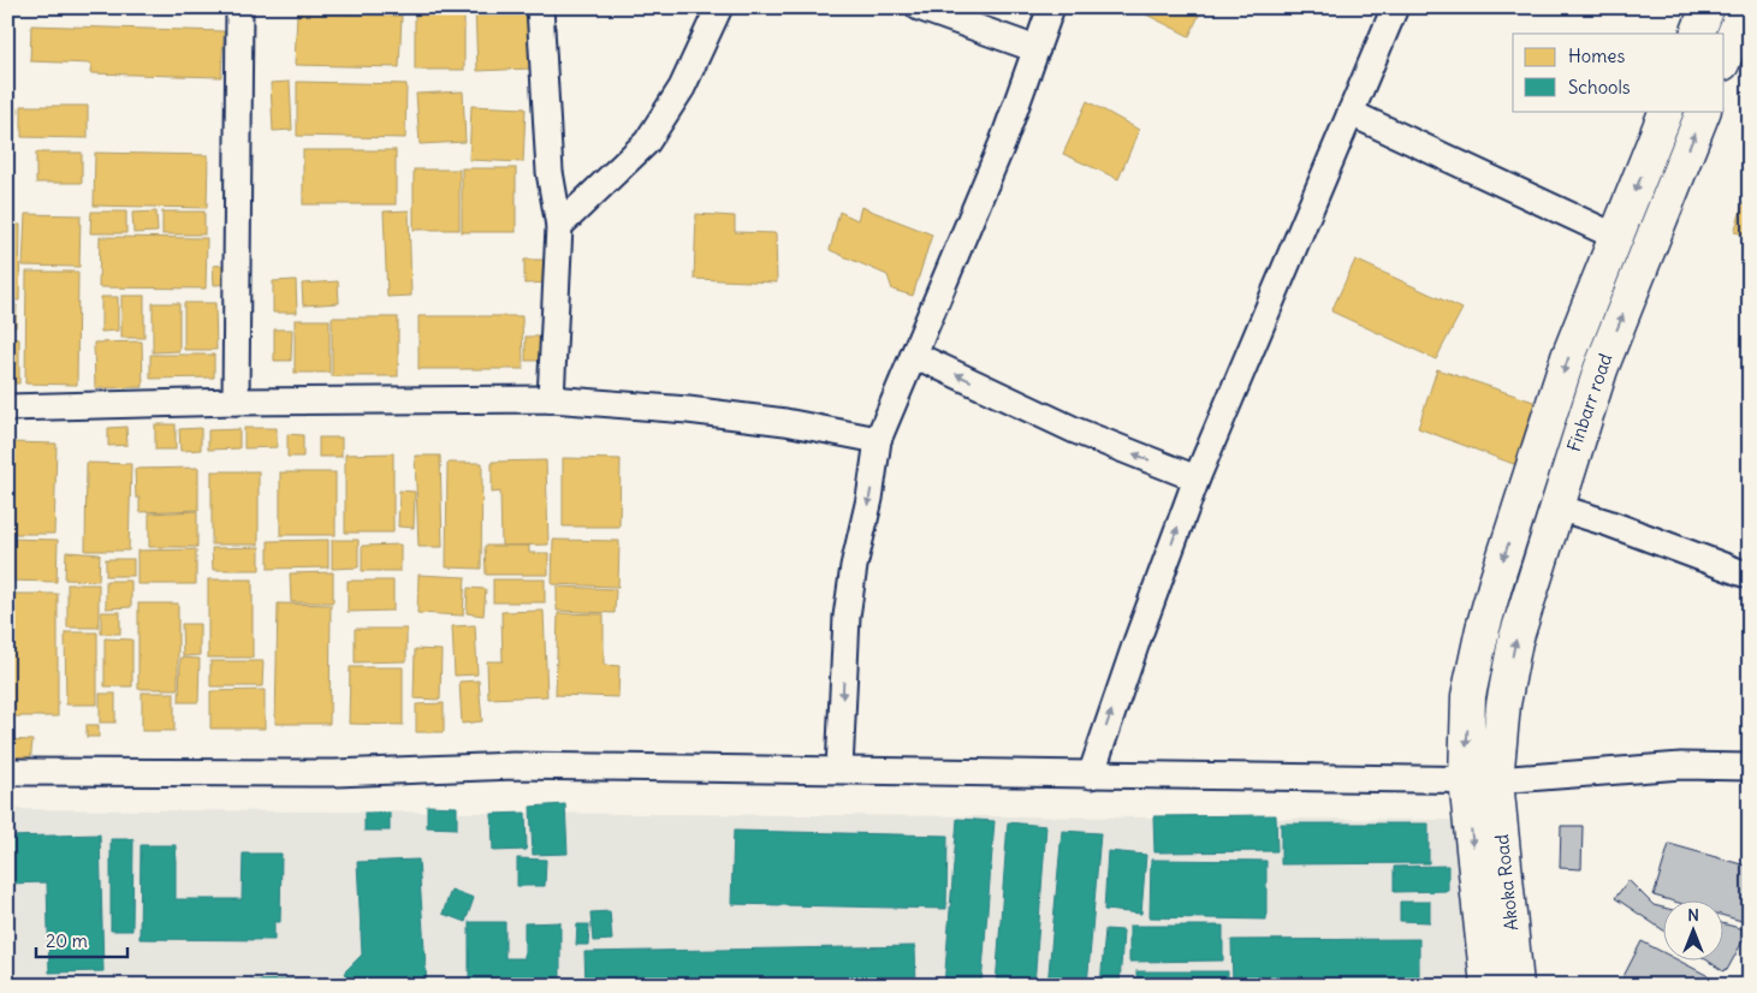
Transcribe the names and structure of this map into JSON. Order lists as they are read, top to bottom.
{
  "streets": {
    "main road": ["Finbarr road", "Akoka Road"]
  },
  "crossings": [
    ["Finbarr road", "Akoka Road"]
  ],
  "legend": ["Homes", "Schools"],
  "scale_bar": "20 m",
  "north": "top"
}
